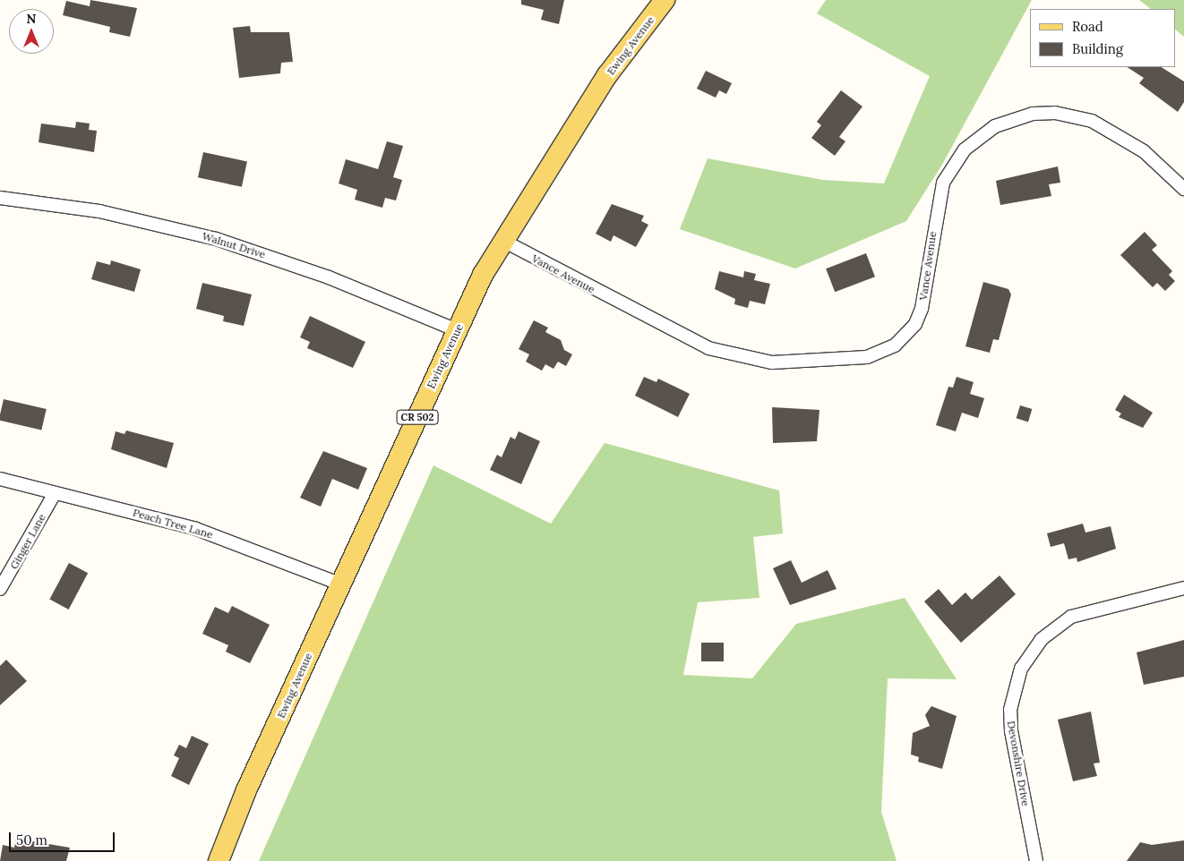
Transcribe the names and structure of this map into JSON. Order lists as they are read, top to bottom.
{
  "streets": {
    "main road": ["Ewing Avenue", "CR 502"],
    "street": [
      "Walnut Drive",
      "Vance Avenue",
      "Peach Tree Lane",
      "Ginger Lane",
      "Devonshire Drive"
    ]
  },
  "crossings": [
    ["Ewing Avenue", "Walnut Drive"],
    ["Ewing Avenue", "Vance Avenue"],
    ["Ewing Avenue", "Peach Tree Lane"],
    ["Peach Tree Lane", "Ginger Lane"]
  ],
  "legend": ["Road", "Building"],
  "scale_bar": "50 m",
  "north": "top"
}
